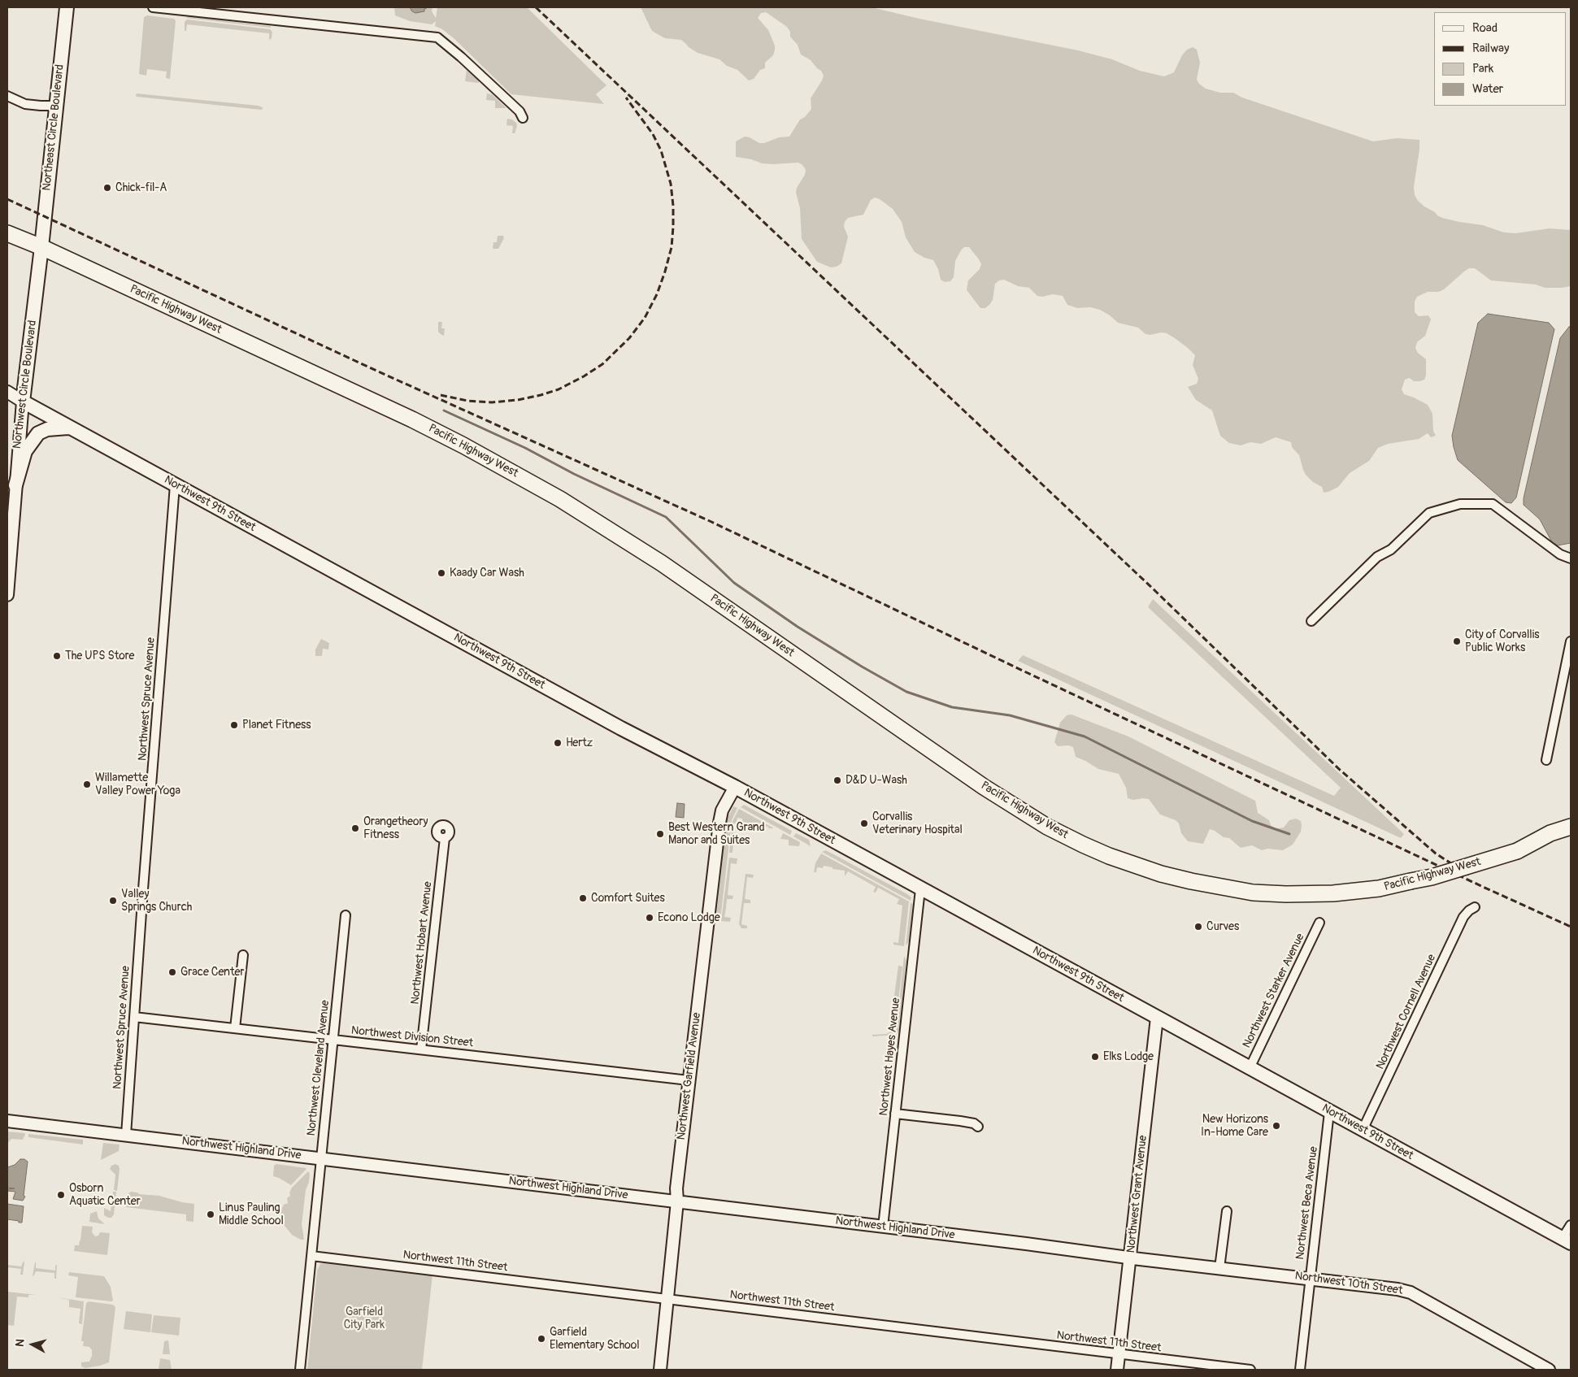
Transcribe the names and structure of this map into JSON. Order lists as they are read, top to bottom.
{
  "streets": {
    "highway": ["Pacific Highway West"],
    "main road": ["Northeast Circle Boulevard", "Northwest Circle Boulevard", "Northwest 9th Street"],
    "street": [
      "Northwest Spruce Avenue",
      "Northwest Hobart Avenue",
      "Northwest Starker Avenue",
      "Northwest Cornell Avenue",
      "Northwest Division Street",
      "Northwest Hayes Avenue",
      "Northwest Cleveland Avenue",
      "Northwest Garfield Avenue",
      "Northwest Highland Drive",
      "Northwest Grant Avenue",
      "Northwest Beca Avenue",
      "Northwest 11th Street",
      "Northwest 10th Street"
    ]
  },
  "crossings": [
    ["Northeast Circle Boulevard", "Pacific Highway West"],
    ["Northeast Circle Boulevard", "Northwest Circle Boulevard"],
    ["Pacific Highway West", "Northwest Circle Boulevard"],
    ["Northwest Circle Boulevard", "Northwest 9th Street"],
    ["Northwest 9th Street", "Northwest Spruce Avenue"],
    ["Northwest 9th Street", "Northwest Starker Avenue"],
    ["Northwest 9th Street", "Northwest Cornell Avenue"],
    ["Northwest 9th Street", "Northwest Hayes Avenue"],
    ["Northwest 9th Street", "Northwest Garfield Avenue"],
    ["Northwest 9th Street", "Northwest Grant Avenue"],
    ["Northwest 9th Street", "Northwest Beca Avenue"],
    ["Northwest Spruce Avenue", "Northwest Division Street"],
    ["Northwest Spruce Avenue", "Northwest Highland Drive"],
    ["Northwest Hobart Avenue", "Northwest Division Street"],
    ["Northwest Division Street", "Northwest Cleveland Avenue"],
    ["Northwest Division Street", "Northwest Garfield Avenue"],
    ["Northwest Hayes Avenue", "Northwest Highland Drive"],
    ["Northwest Cleveland Avenue", "Northwest Highland Drive"],
    ["Northwest Cleveland Avenue", "Northwest 11th Street"],
    ["Northwest Garfield Avenue", "Northwest Highland Drive"],
    ["Northwest Garfield Avenue", "Northwest 11th Street"],
    ["Northwest Highland Drive", "Northwest Grant Avenue"],
    ["Northwest Highland Drive", "Northwest 10th Street"],
    ["Northwest Grant Avenue", "Northwest 11th Street"],
    ["Northwest Grant Avenue", "Northwest 10th Street"],
    ["Northwest Beca Avenue", "Northwest 10th Street"]
  ],
  "parks": ["Garfield City Park"],
  "places": [
    "Chick-fil-A",
    "Kaady Car Wash",
    "City of Corvallis Public Works",
    "The UPS Store",
    "Planet Fitness",
    "Hertz",
    "D&D U-Wash",
    "Willamette Valley Power Yoga",
    "Corvallis Veterinary Hospital",
    "Orangetheory Fitness",
    "Best Western Grand Manor and Suites",
    "Comfort Suites",
    "Valley Springs Church",
    "Econo Lodge",
    "Curves",
    "Grace Center",
    "Elks Lodge",
    "New Horizons In-Home Care",
    "Osborn Aquatic Center",
    "Linus Pauling Middle School",
    "Garfield Elementary School"
  ],
  "legend": [
    "Road",
    "Railway",
    "Park",
    "Water"
  ],
  "north": "left"
}
